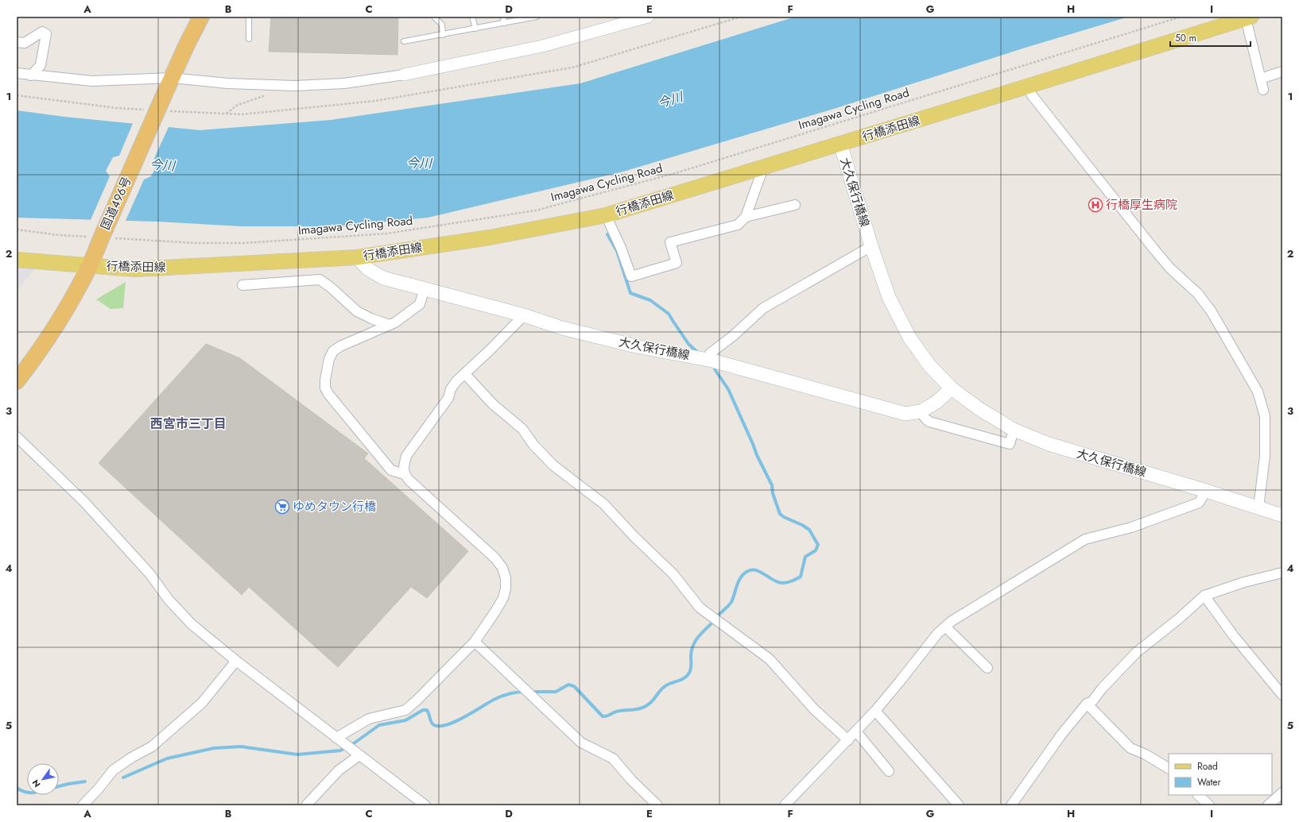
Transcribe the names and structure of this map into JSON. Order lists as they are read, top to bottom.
{
  "streets": {
    "highway": ["国道496号"],
    "main road": ["行橋添田線", "大久保行橋線"],
    "path": ["Imagawa Cycling Road"]
  },
  "crossings": [
    ["Imagawa Cycling Road", "国道496号"],
    ["行橋添田線", "大久保行橋線"],
    ["行橋添田線", "国道496号"]
  ],
  "districts": ["西宮市三丁目"],
  "water": ["今川"],
  "places": {
    "hospital": ["行橋厚生病院"],
    "supermarket": ["ゆめタウン行橋"]
  },
  "legend": ["Road", "Water"],
  "scale_bar": "50 m",
  "north": "bottom left",
  "grid": {
    "columns": [
      "A",
      "B",
      "C",
      "D",
      "E",
      "F",
      "G",
      "H",
      "I"
    ],
    "rows": [
      "1",
      "2",
      "3",
      "4",
      "5"
    ]
  }
}
